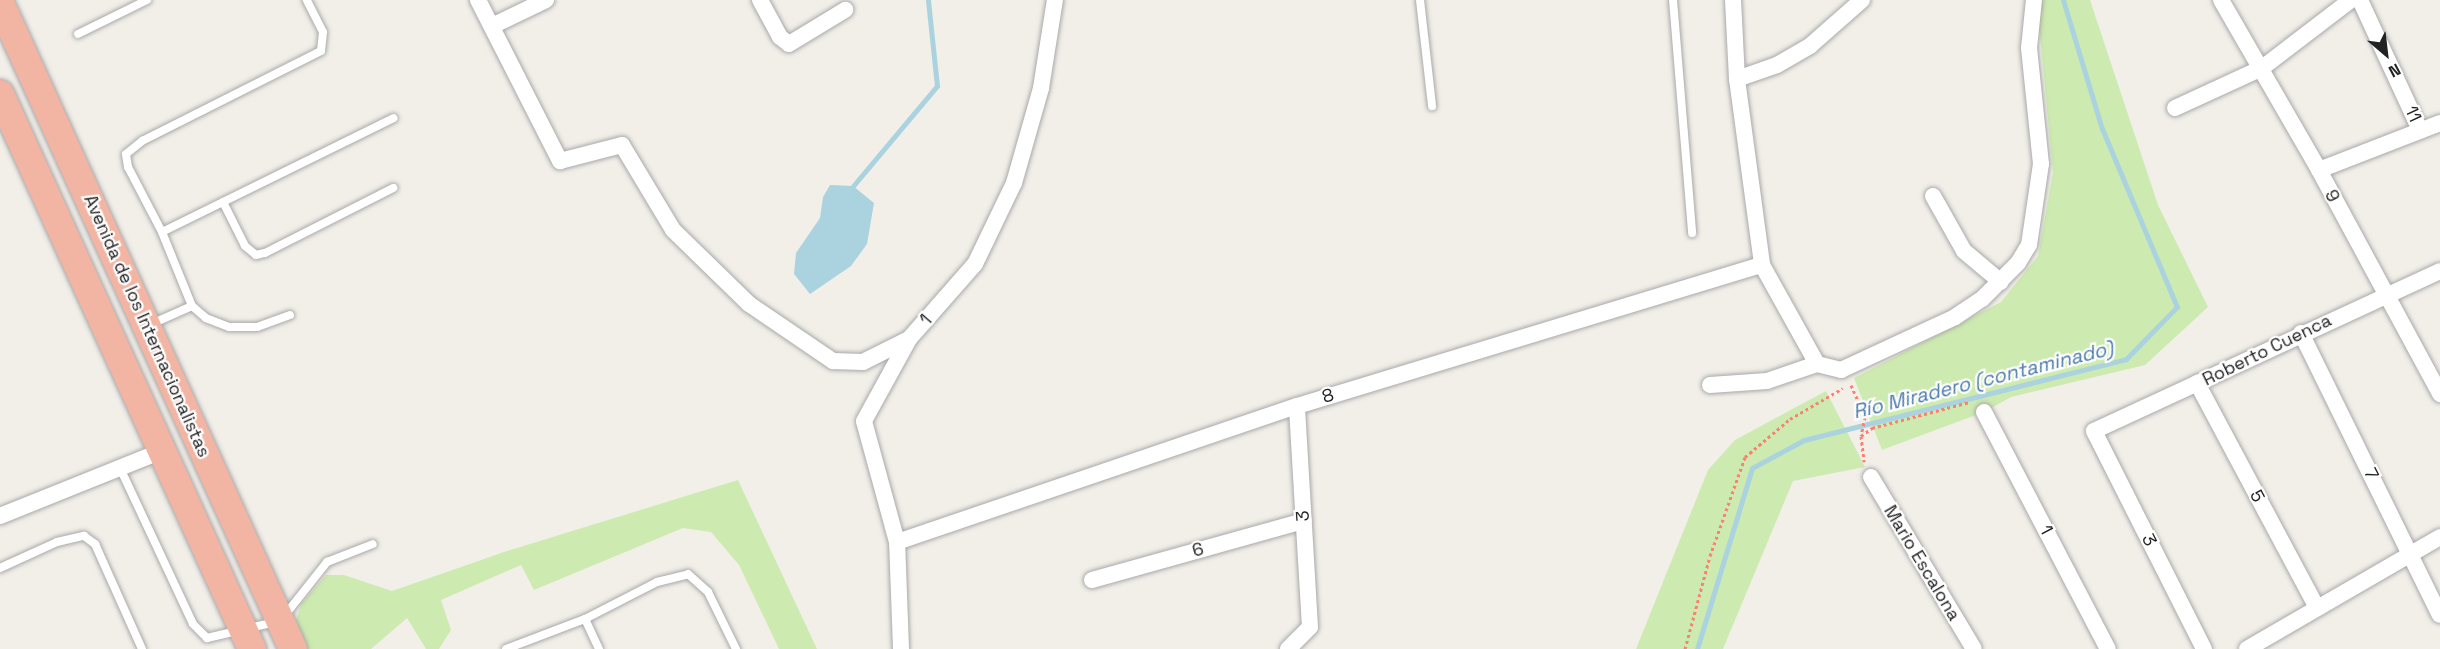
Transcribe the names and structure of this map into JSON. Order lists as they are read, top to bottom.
{
  "streets": {
    "highway": ["Avenida de los Internacionalistas"],
    "street": [
      "11",
      "9",
      "1",
      "Roberto Cuenca",
      "8",
      "7",
      "5",
      "3",
      "6",
      "Mario Escalona"
    ]
  },
  "crossings": [
    ["9", "Roberto Cuenca"],
    ["1", "8"],
    ["Roberto Cuenca", "7"],
    ["Roberto Cuenca", "5"],
    ["Roberto Cuenca", "3"],
    ["8", "3"],
    ["3", "6"]
  ],
  "water": ["Río Miradero (contaminado)"],
  "north": "bottom right"
}
